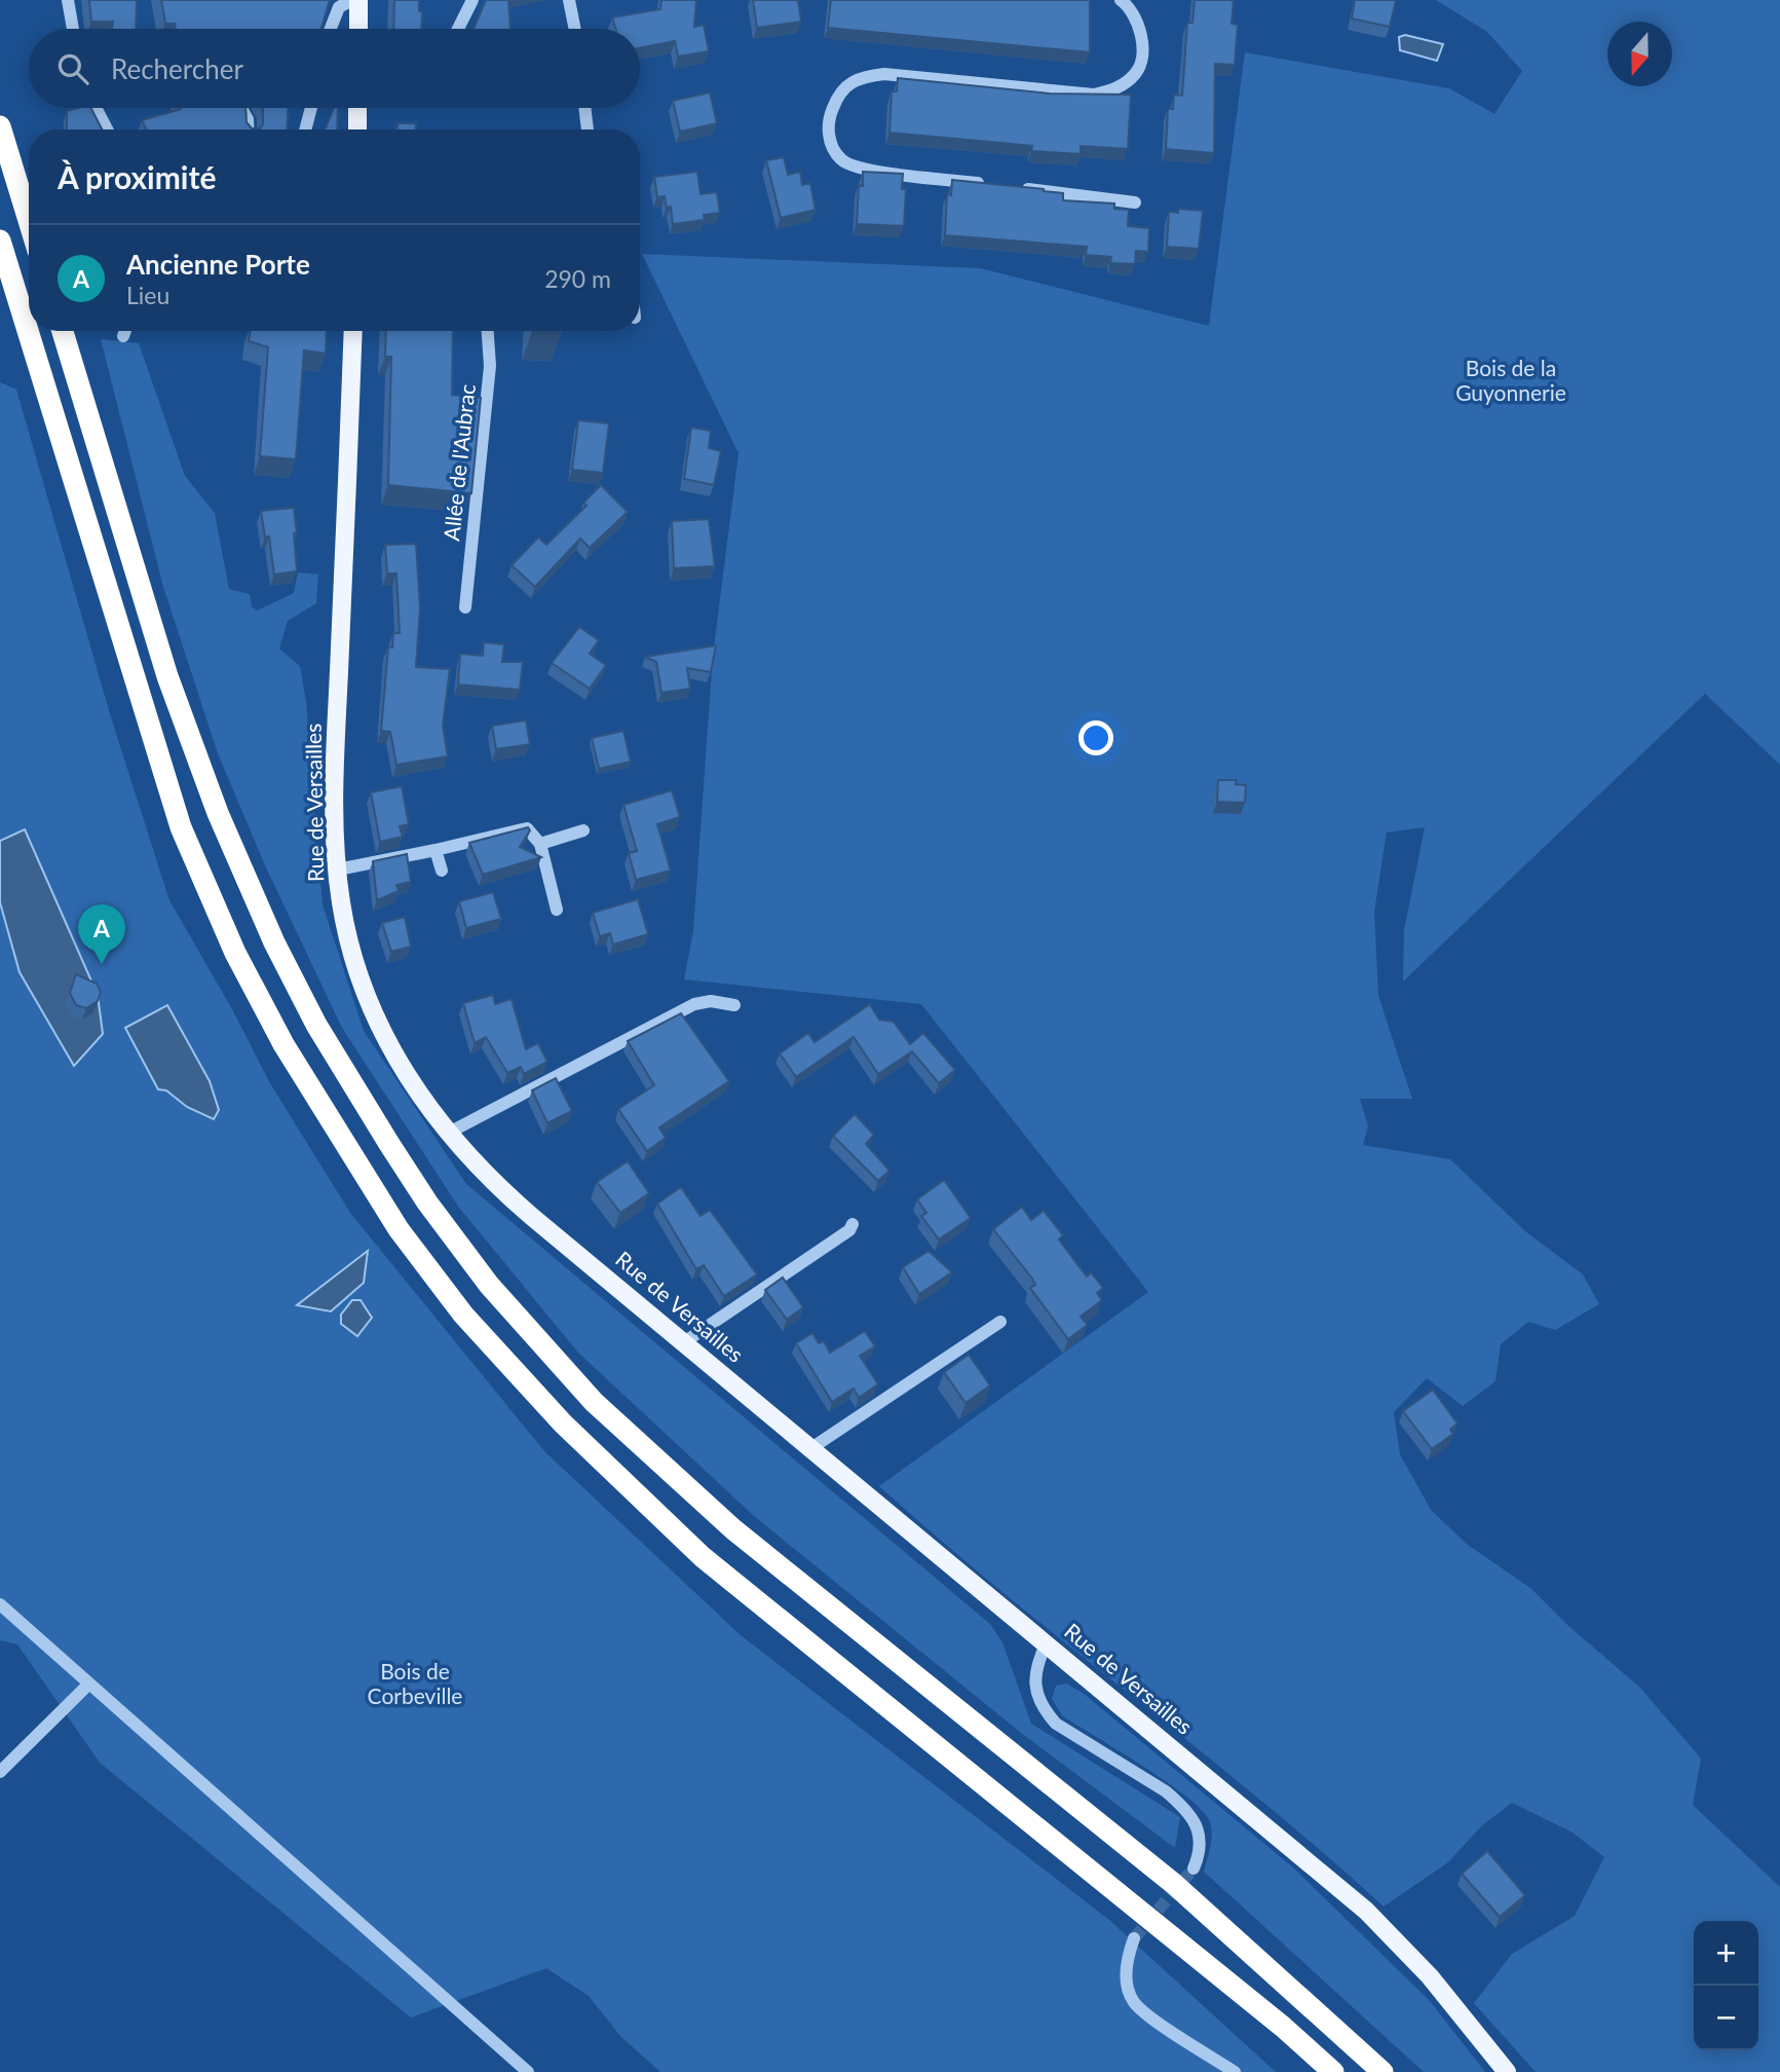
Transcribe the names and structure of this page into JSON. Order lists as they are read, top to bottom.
{
  "streets": {
    "main road": ["Rue de Versailles"],
    "street": ["Allée de l'Aubrac"]
  },
  "parks": ["Bois de la Guyonnerie", "Bois de Corbeville"],
  "north": "bottom",
  "page": {
    "search": "Rechercher",
    "heading": "À proximité",
    "list": [
      {
        "mark": "A",
        "name": "Ancienne Porte",
        "note": "Lieu",
        "value": "290 m"
      }
    ],
    "pins": "A",
    "map_buttons": ["+", "−"]
  }
}
